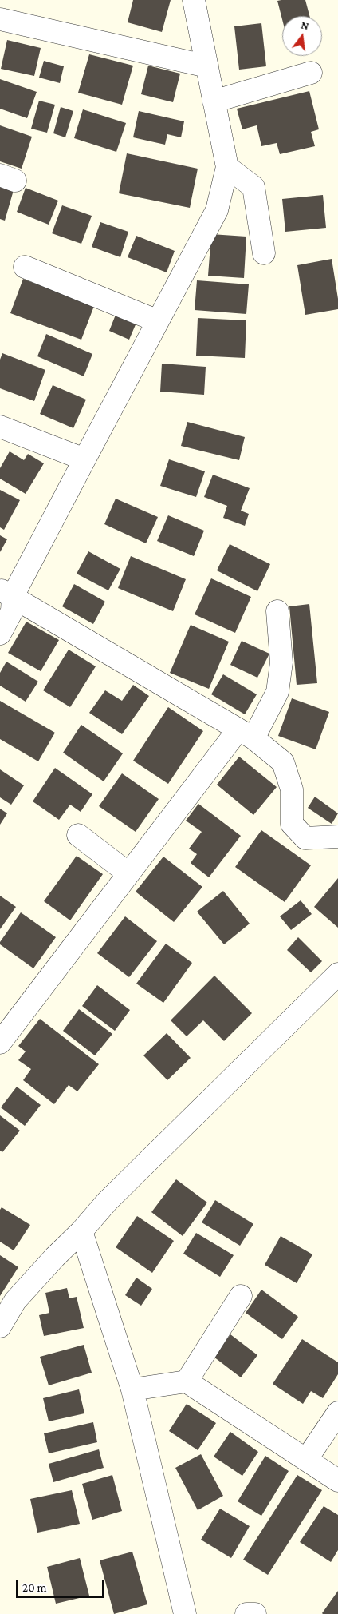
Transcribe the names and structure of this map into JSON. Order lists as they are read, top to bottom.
{
  "scale_bar": "20 m",
  "north": "top"
}
